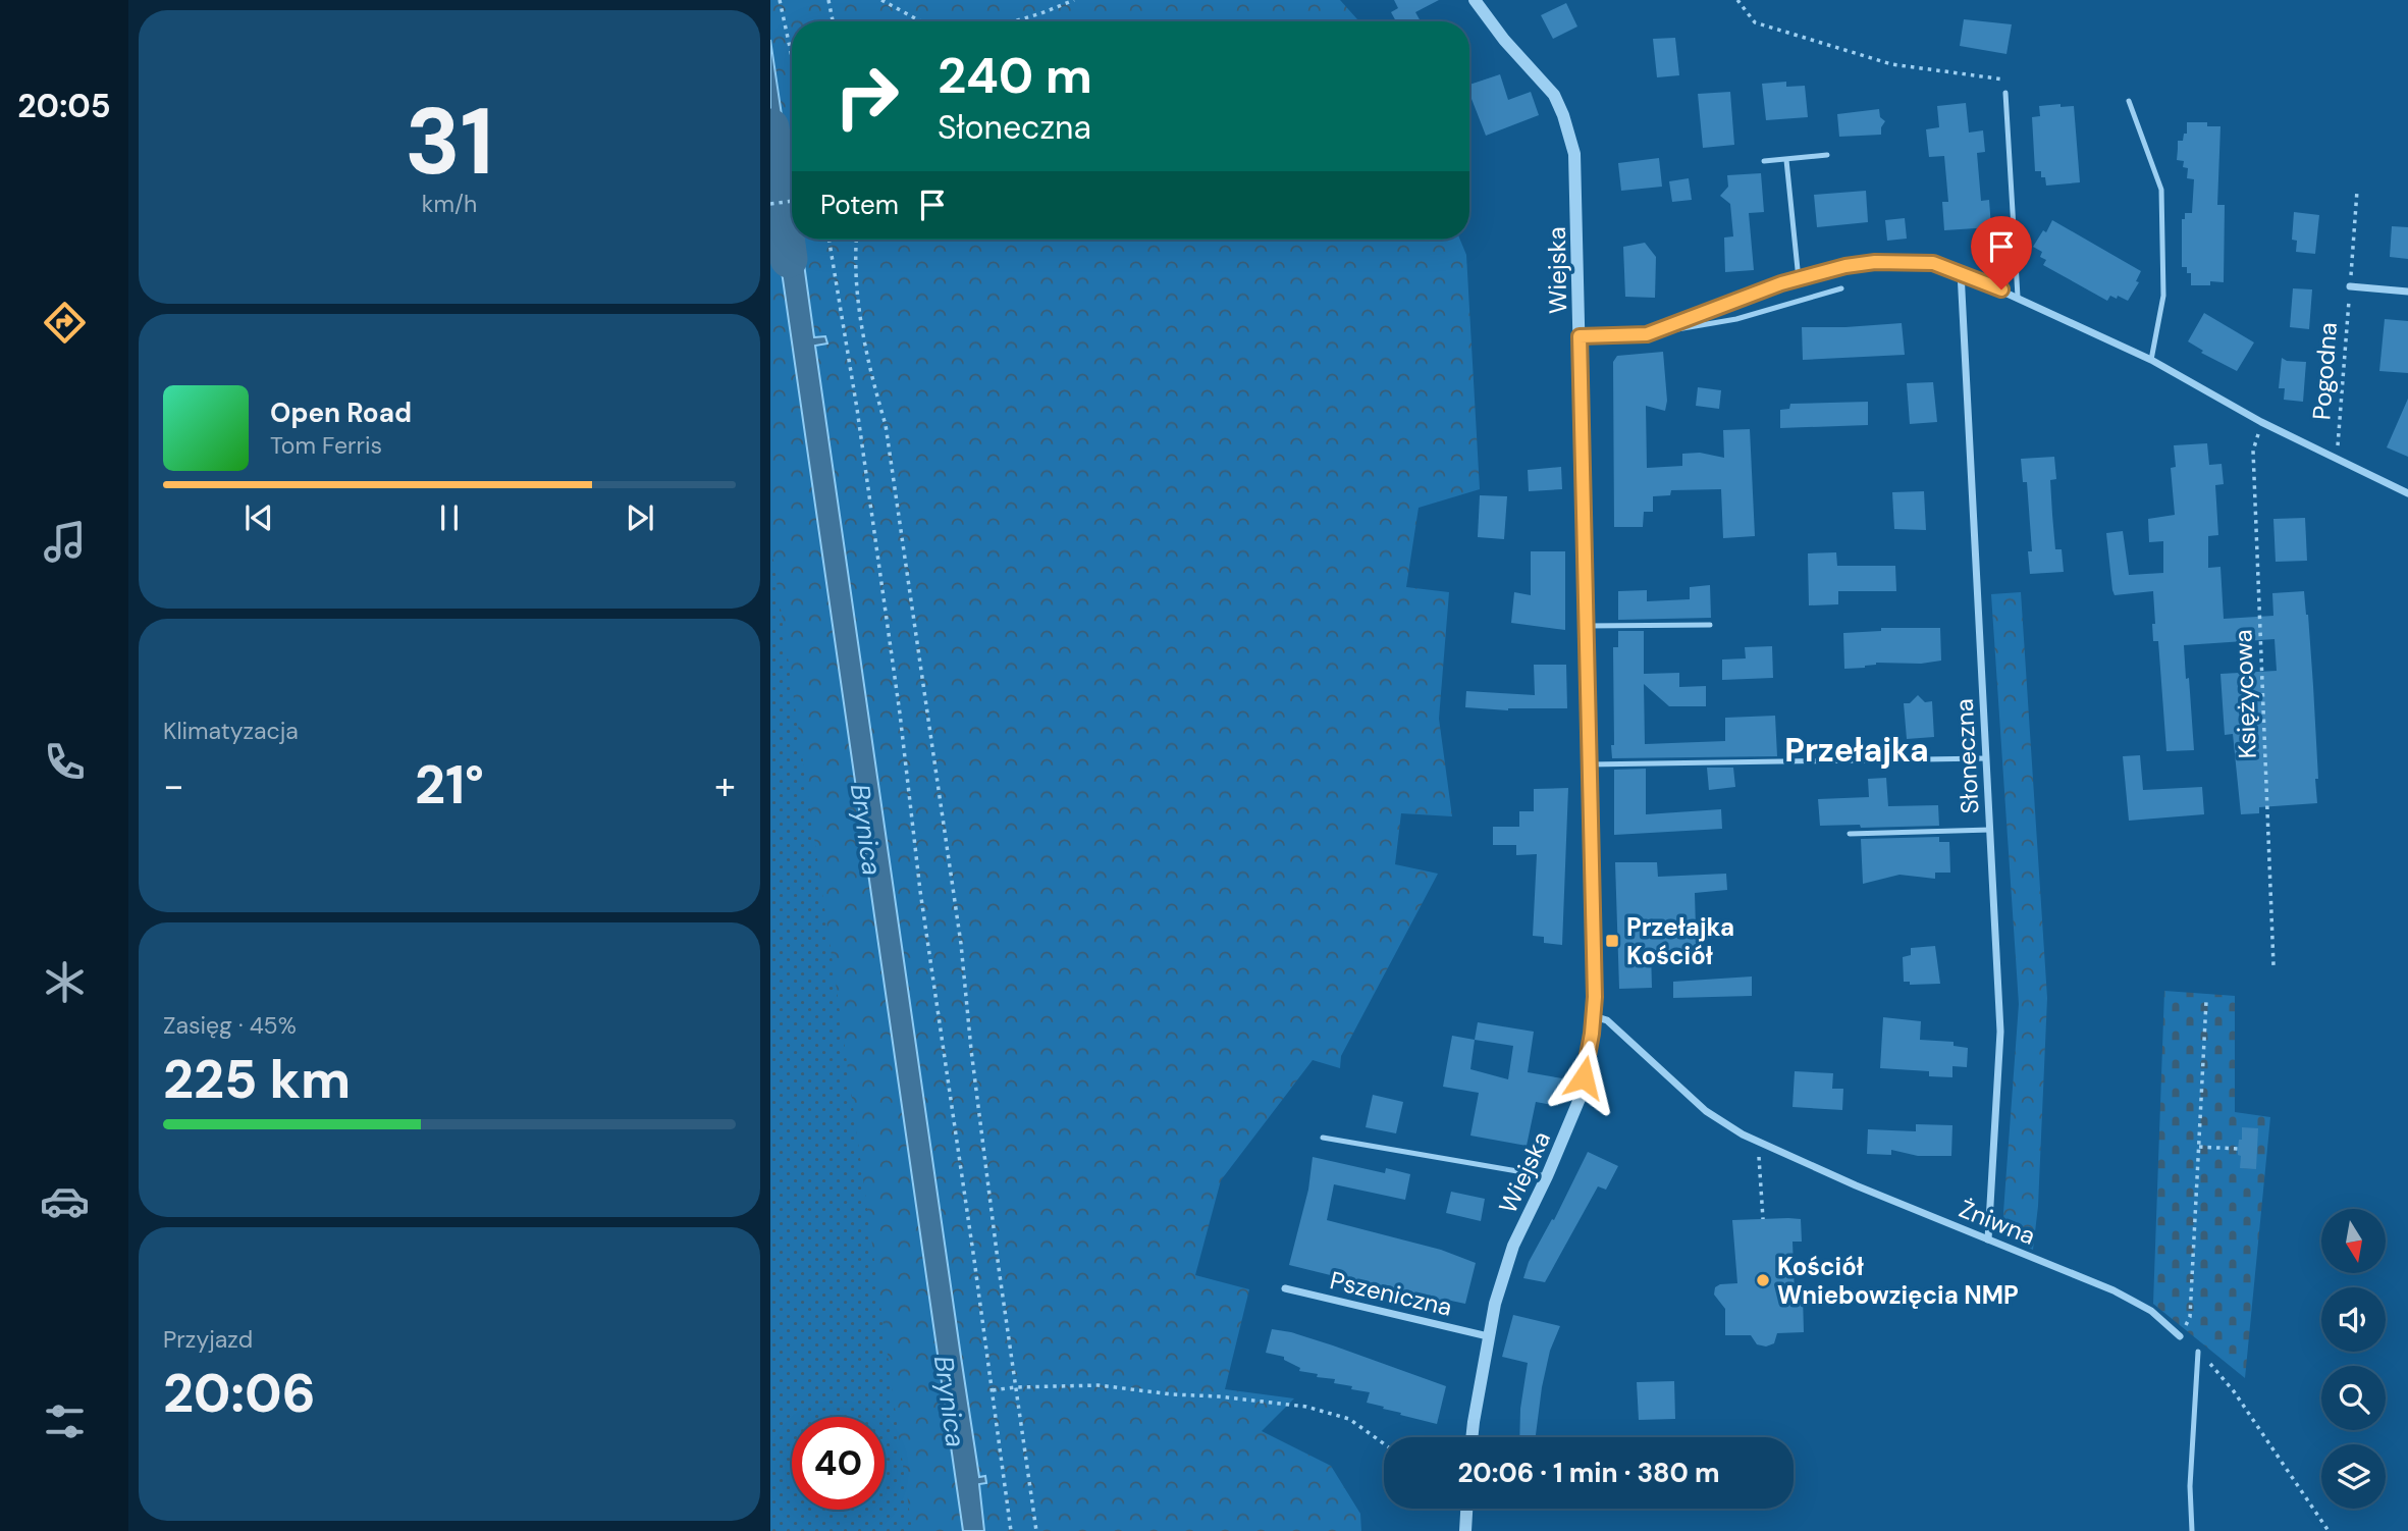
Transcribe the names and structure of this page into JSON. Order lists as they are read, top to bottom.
{
  "streets": {
    "street": [
      "Wiejska",
      "Słoneczna",
      "Żniwna",
      "Pszeniczna"
    ],
    "path": ["Pogodna", "Księżycowa"]
  },
  "crossings": [
    ["Wiejska", "Żniwna"],
    ["Wiejska", "Pszeniczna"],
    ["Słoneczna", "Żniwna"]
  ],
  "districts": ["Przełajka"],
  "water": ["Brynica"],
  "places": {
    "transit": ["Przełajka Kościół"],
    "other": ["Kościół Wniebowzięcia NMP"]
  },
  "north": "bottom",
  "page": {
    "tabs": "20:05",
    "tile": [
      ["31", "km/h"],
      "Klimatyzacja",
      ["Zasięg · 45%", "225 km"],
      ["Przyjazd", "20:06"]
    ],
    "turn": ["240 m", "Słoneczna"],
    "then": "Potem",
    "song": ["Open Road", "Tom Ferris"],
    "heat": ["−", "21°", "+"],
    "limit": "40",
    "trip": "20:06 · 1 min · 380 m"
  }
}
